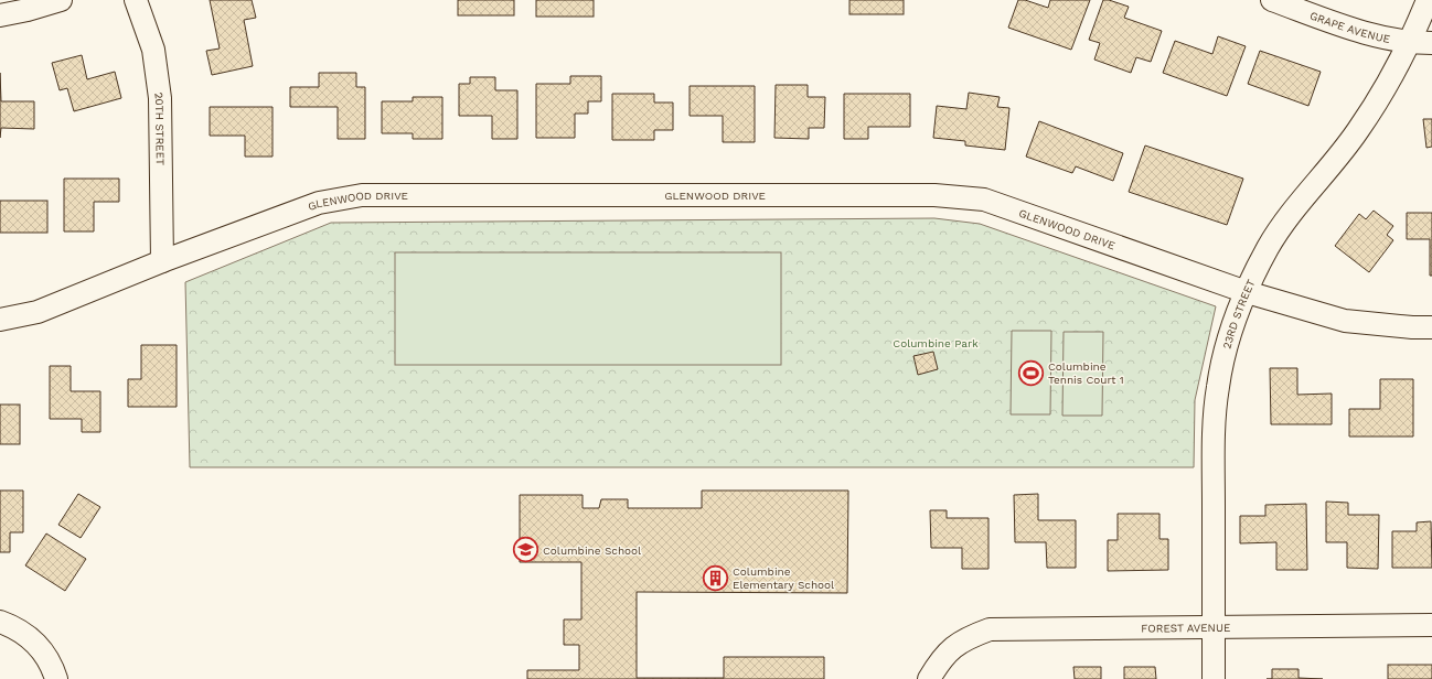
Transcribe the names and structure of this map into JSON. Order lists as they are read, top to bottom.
{
  "streets": {
    "street": [
      "GRAPE AVENUE",
      "20TH STREET",
      "GLENWOOD DRIVE",
      "23RD STREET",
      "FOREST AVENUE"
    ]
  },
  "crossings": [
    ["GRAPE AVENUE", "23RD STREET"],
    ["20TH STREET", "GLENWOOD DRIVE"],
    ["GLENWOOD DRIVE", "23RD STREET"],
    ["23RD STREET", "FOREST AVENUE"]
  ],
  "parks": ["Columbine Park"],
  "places": {
    "sports": ["Columbine Tennis Court 1"],
    "school or university": ["Columbine School"],
    "building": ["Columbine Elementary School"]
  }
}
